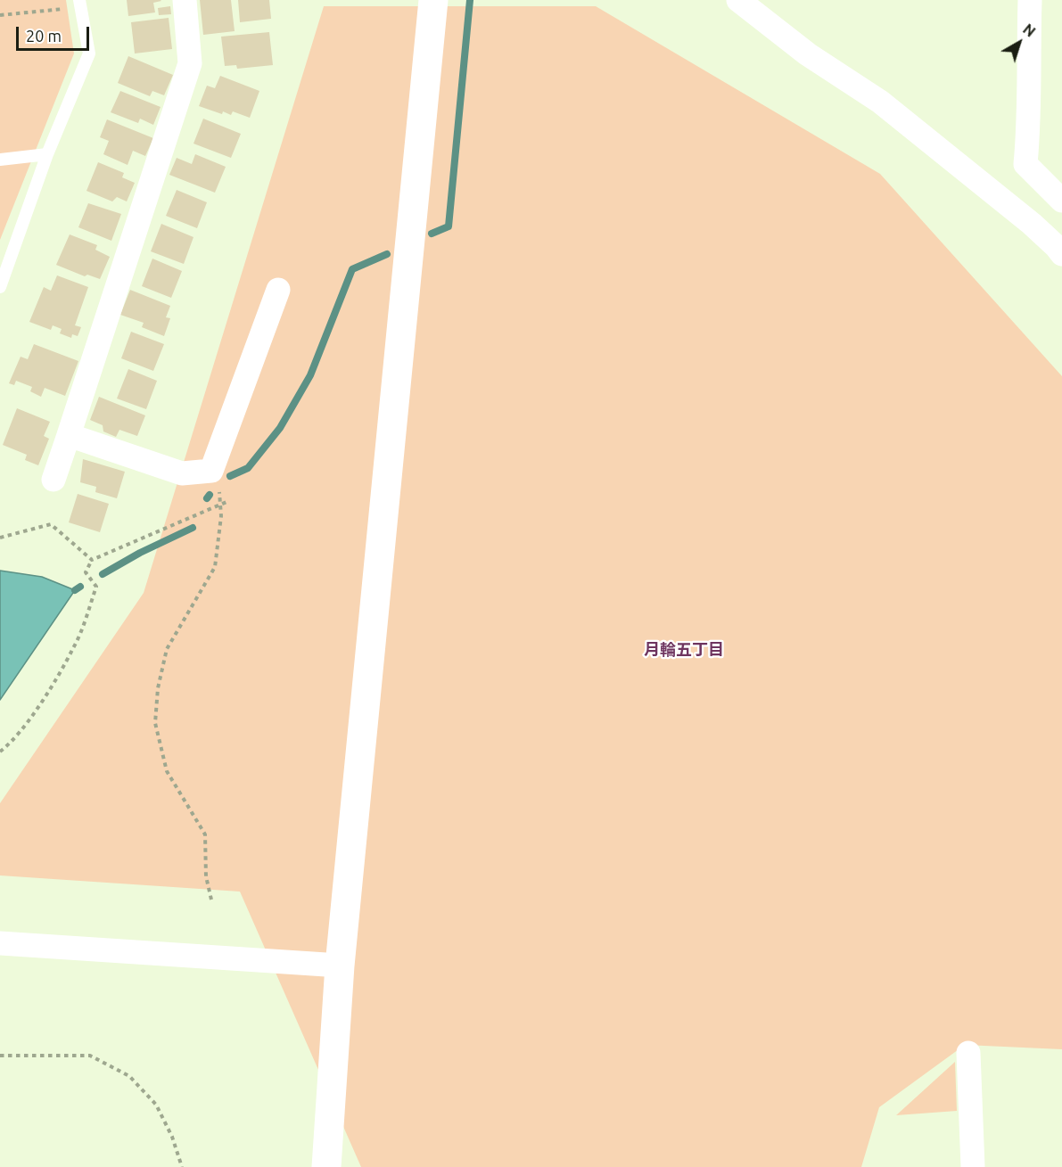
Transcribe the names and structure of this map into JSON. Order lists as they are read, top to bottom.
{
  "districts": ["月輪五丁目"],
  "scale_bar": "20 m",
  "north": "top right"
}
